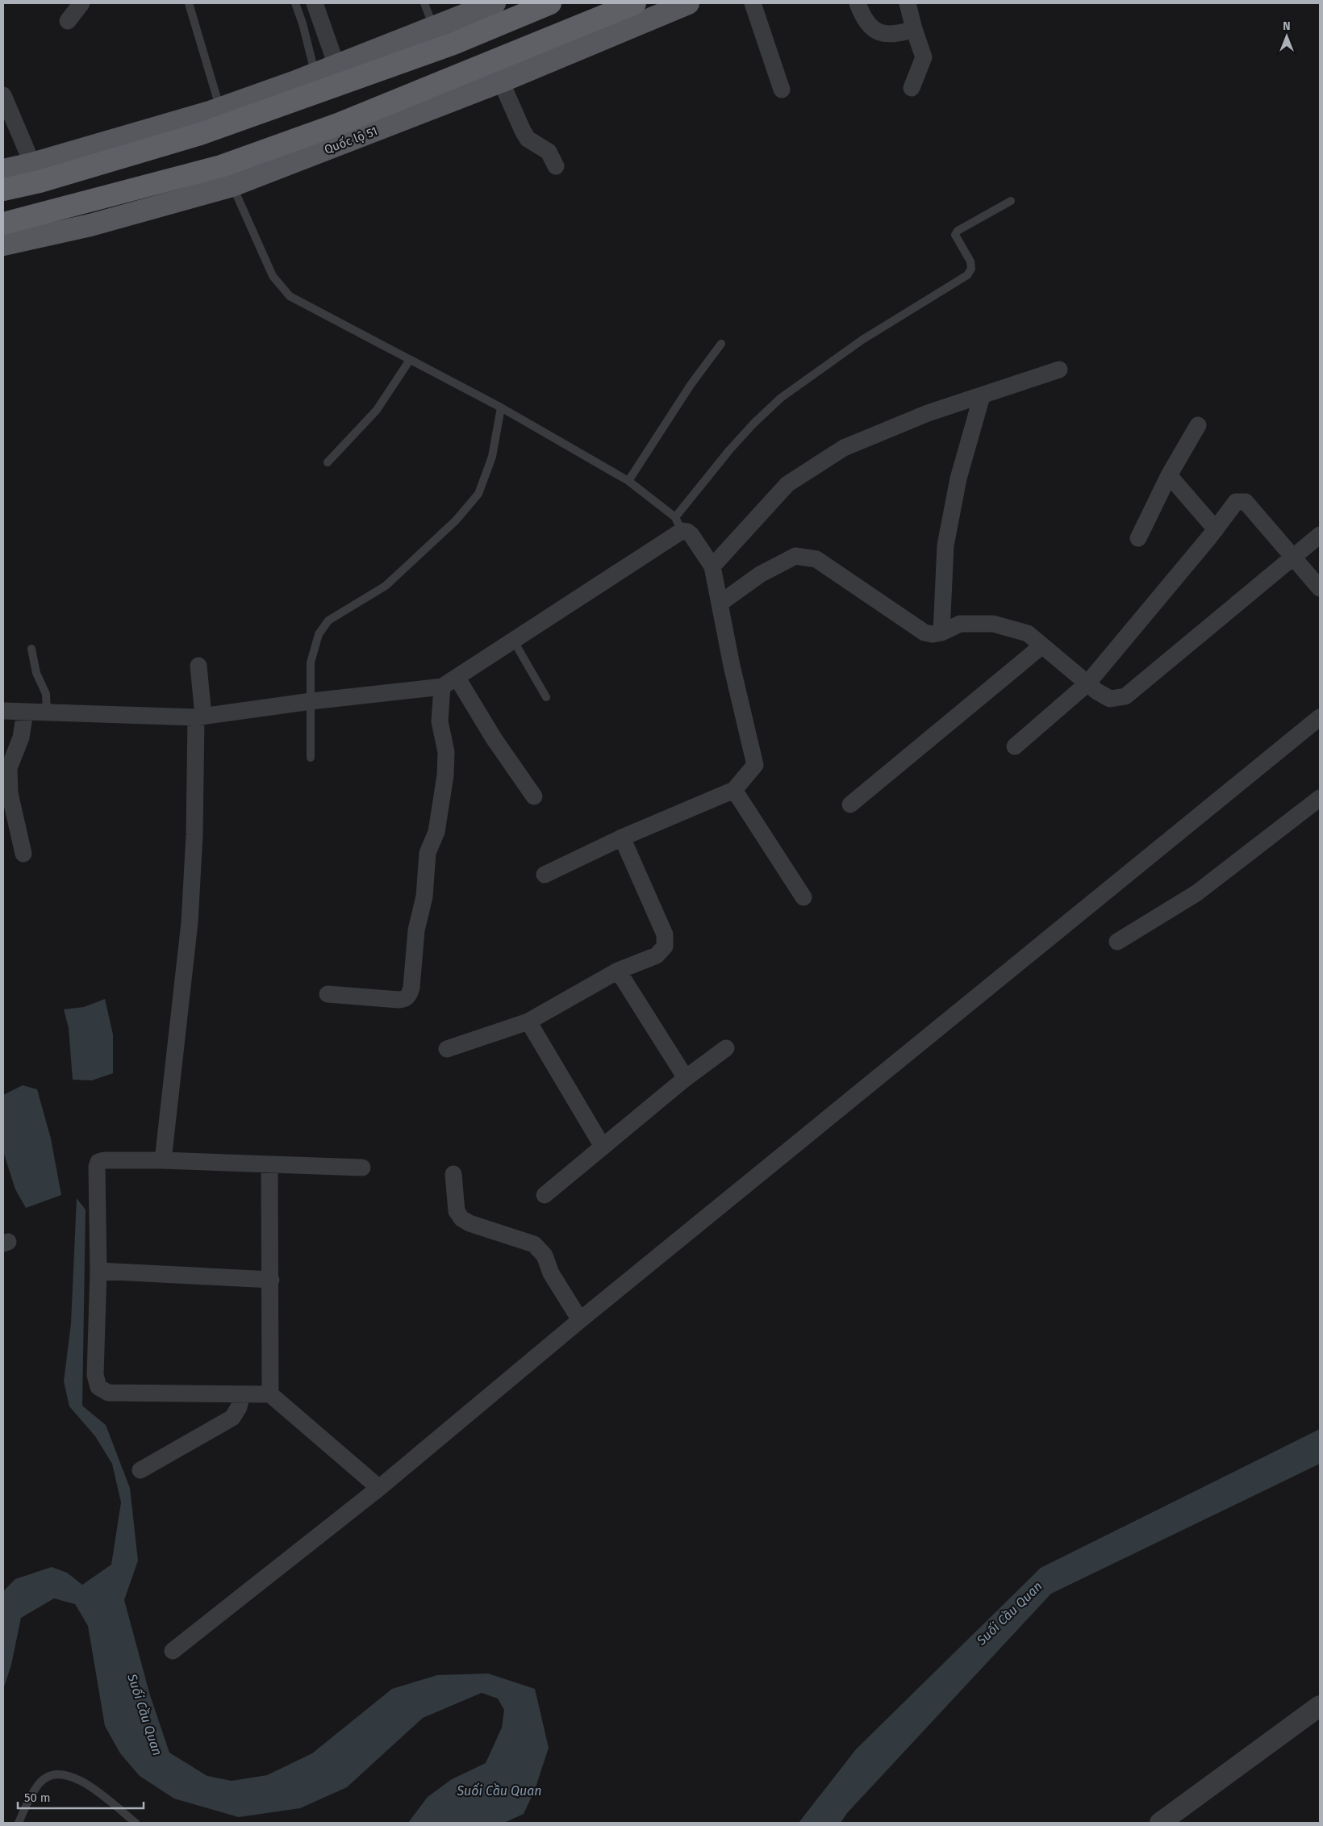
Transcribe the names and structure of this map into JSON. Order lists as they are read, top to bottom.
{
  "streets": {
    "highway": ["Quốc lộ 51"]
  },
  "water": ["Suối Cầu Quan"],
  "scale_bar": "50 m",
  "north": "top"
}
